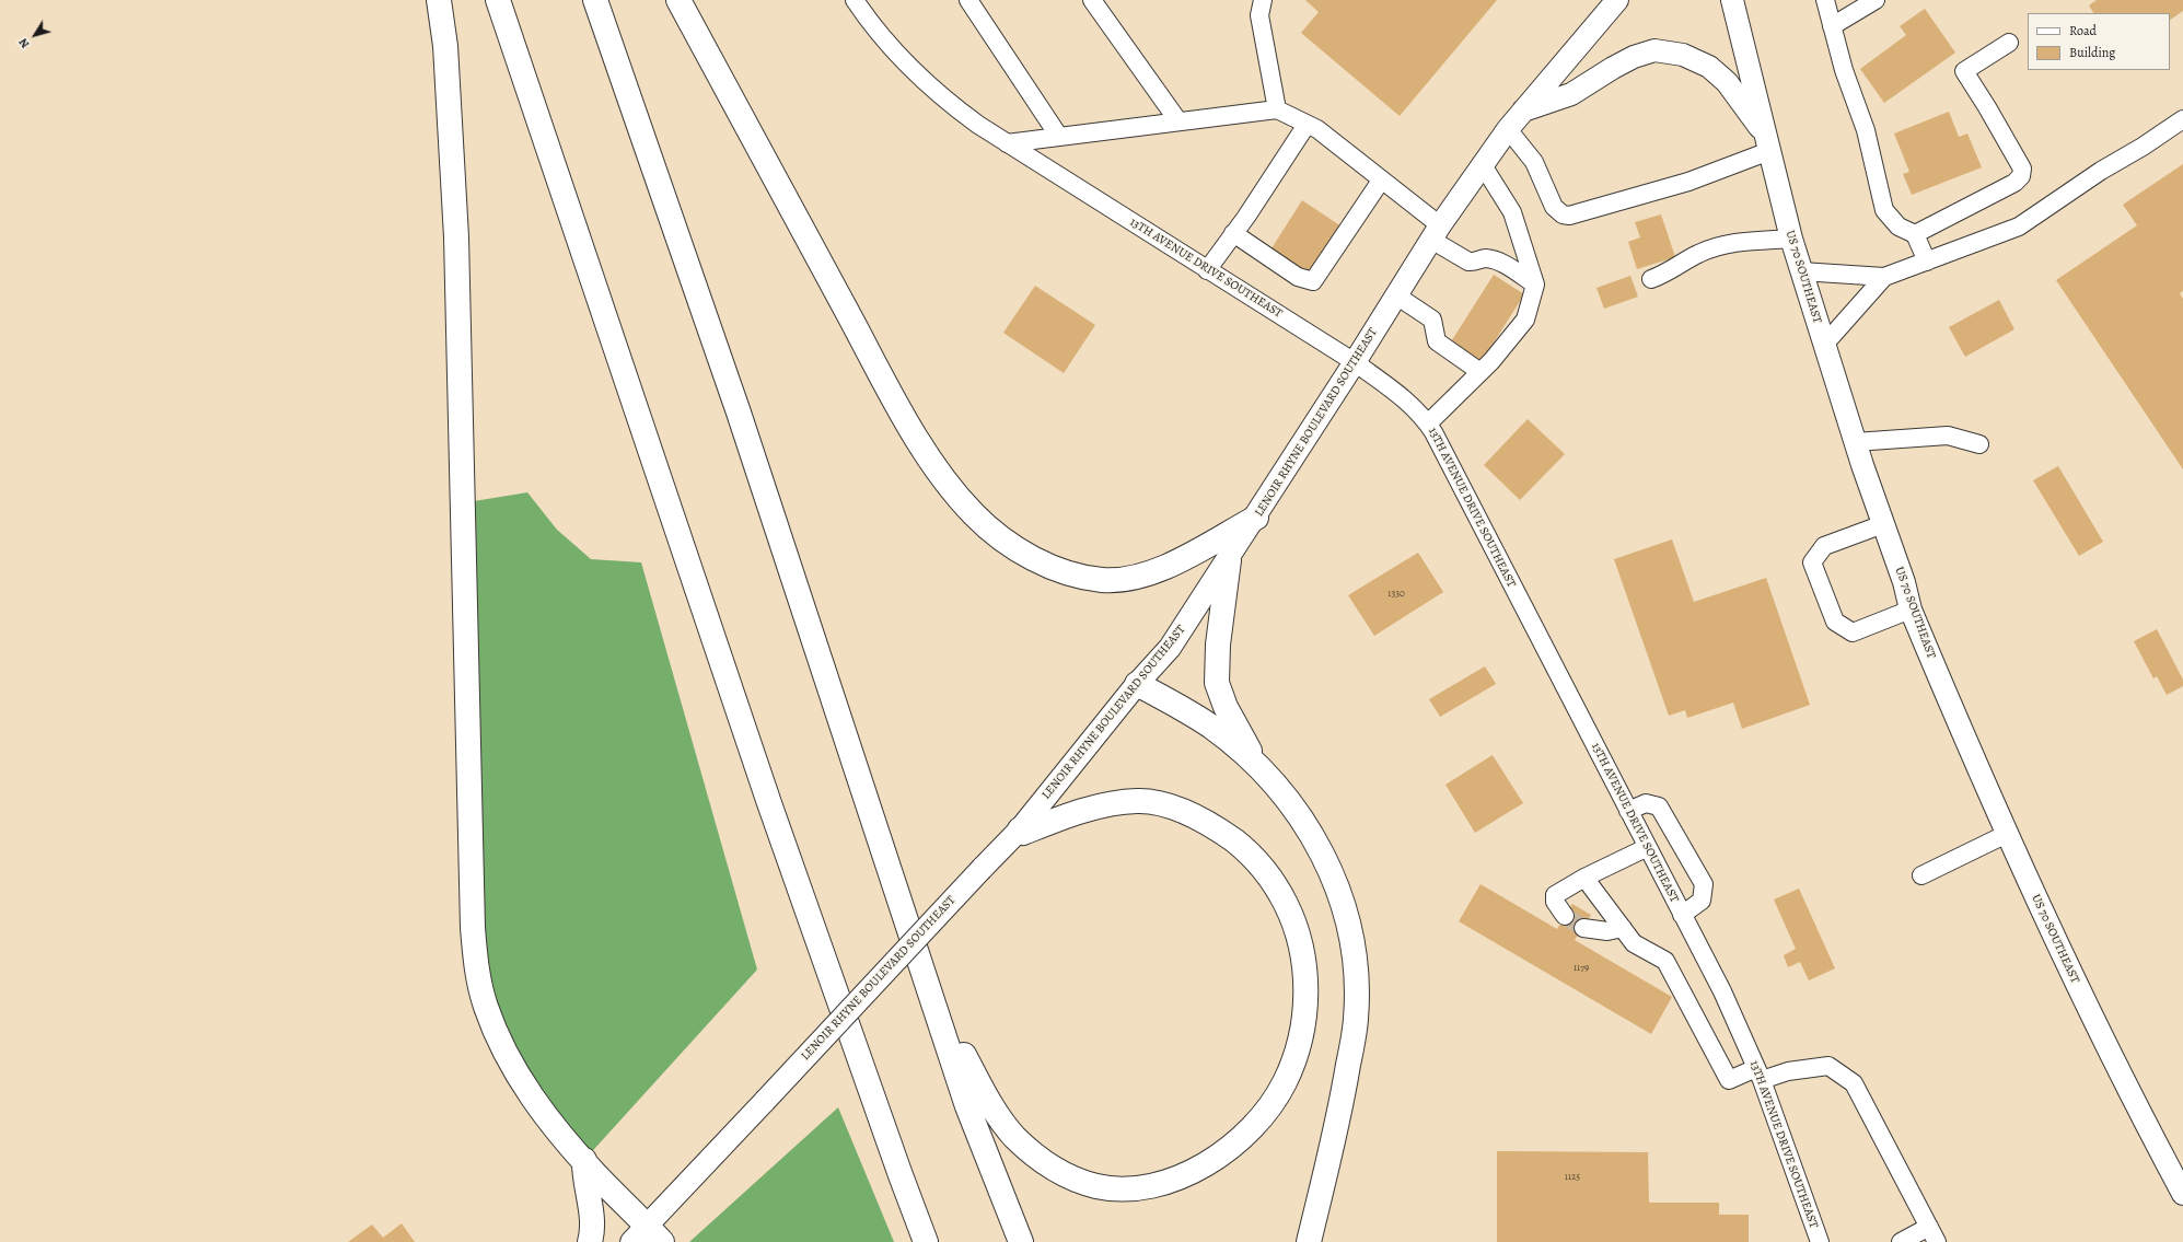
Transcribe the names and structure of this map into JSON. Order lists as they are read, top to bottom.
{
  "streets": {
    "main road": ["US 70 SOUTHEAST", "LENOIR RHYNE BOULEVARD SOUTHEAST"],
    "street": ["13TH AVENUE DRIVE SOUTHEAST"]
  },
  "crossings": [
    ["13TH AVENUE DRIVE SOUTHEAST", "LENOIR RHYNE BOULEVARD SOUTHEAST"]
  ],
  "house_numbers": ["1330", "1179", "1125"],
  "legend": ["Road", "Building"],
  "north": "bottom left"
}
